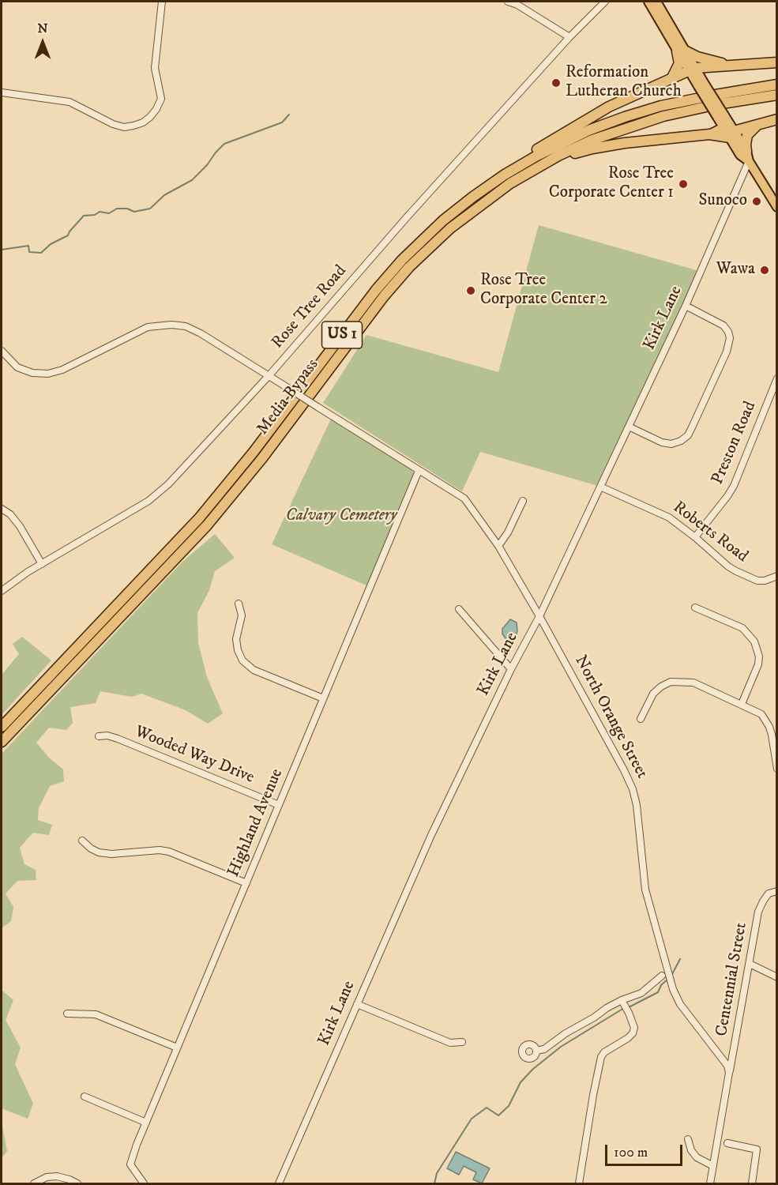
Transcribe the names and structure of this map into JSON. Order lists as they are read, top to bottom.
{
  "streets": {
    "highway": ["US 1", "Media Bypass"],
    "street": [
      "Rose Tree Road",
      "Kirk Lane",
      "Preston Road",
      "Roberts Road",
      "North Orange Street",
      "Wooded Way Drive",
      "Highland Avenue",
      "Centennial Street"
    ]
  },
  "crossings": [
    ["Rose Tree Road", "North Orange Street"],
    ["Kirk Lane", "Roberts Road"],
    ["Kirk Lane", "North Orange Street"],
    ["Preston Road", "Roberts Road"],
    ["North Orange Street", "Highland Avenue"],
    ["North Orange Street", "Centennial Street"],
    ["Wooded Way Drive", "Highland Avenue"]
  ],
  "parks": ["Calvary Cemetery"],
  "places": [
    "Reformation Lutheran Church",
    "Rose Tree Corporate Center 1",
    "Sunoco",
    "Wawa",
    "Rose Tree Corporate Center 2"
  ],
  "scale_bar": "100 m",
  "north": "top"
}
